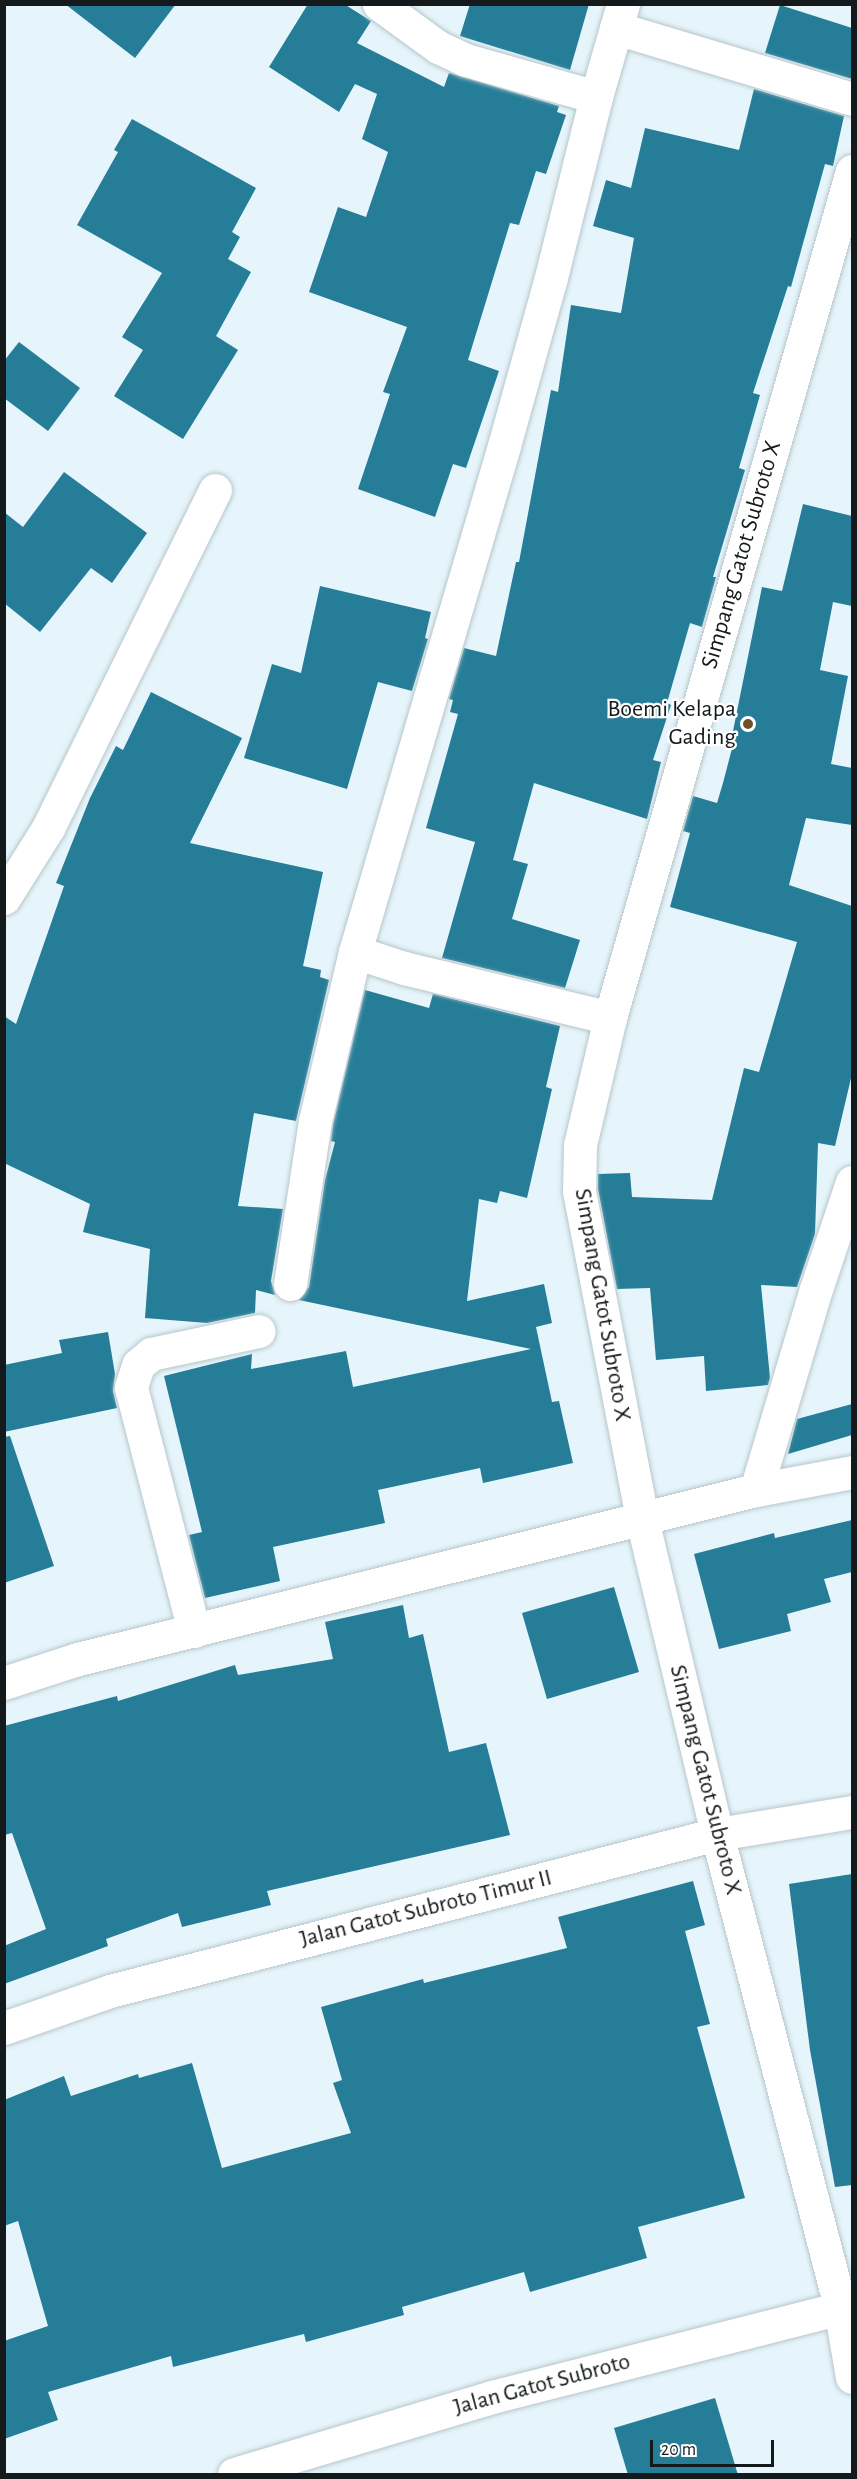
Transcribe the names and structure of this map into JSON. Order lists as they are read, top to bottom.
{
  "streets": {
    "street": ["Simpang Gatot Subroto X", "Jalan Gatot Subroto Timur II", "Jalan Gatot Subroto"]
  },
  "crossings": [
    ["Simpang Gatot Subroto X", "Jalan Gatot Subroto Timur II"],
    ["Simpang Gatot Subroto X", "Jalan Gatot Subroto"]
  ],
  "places": ["Boemi Kelapa Gading"],
  "scale_bar": "20 m"
}
